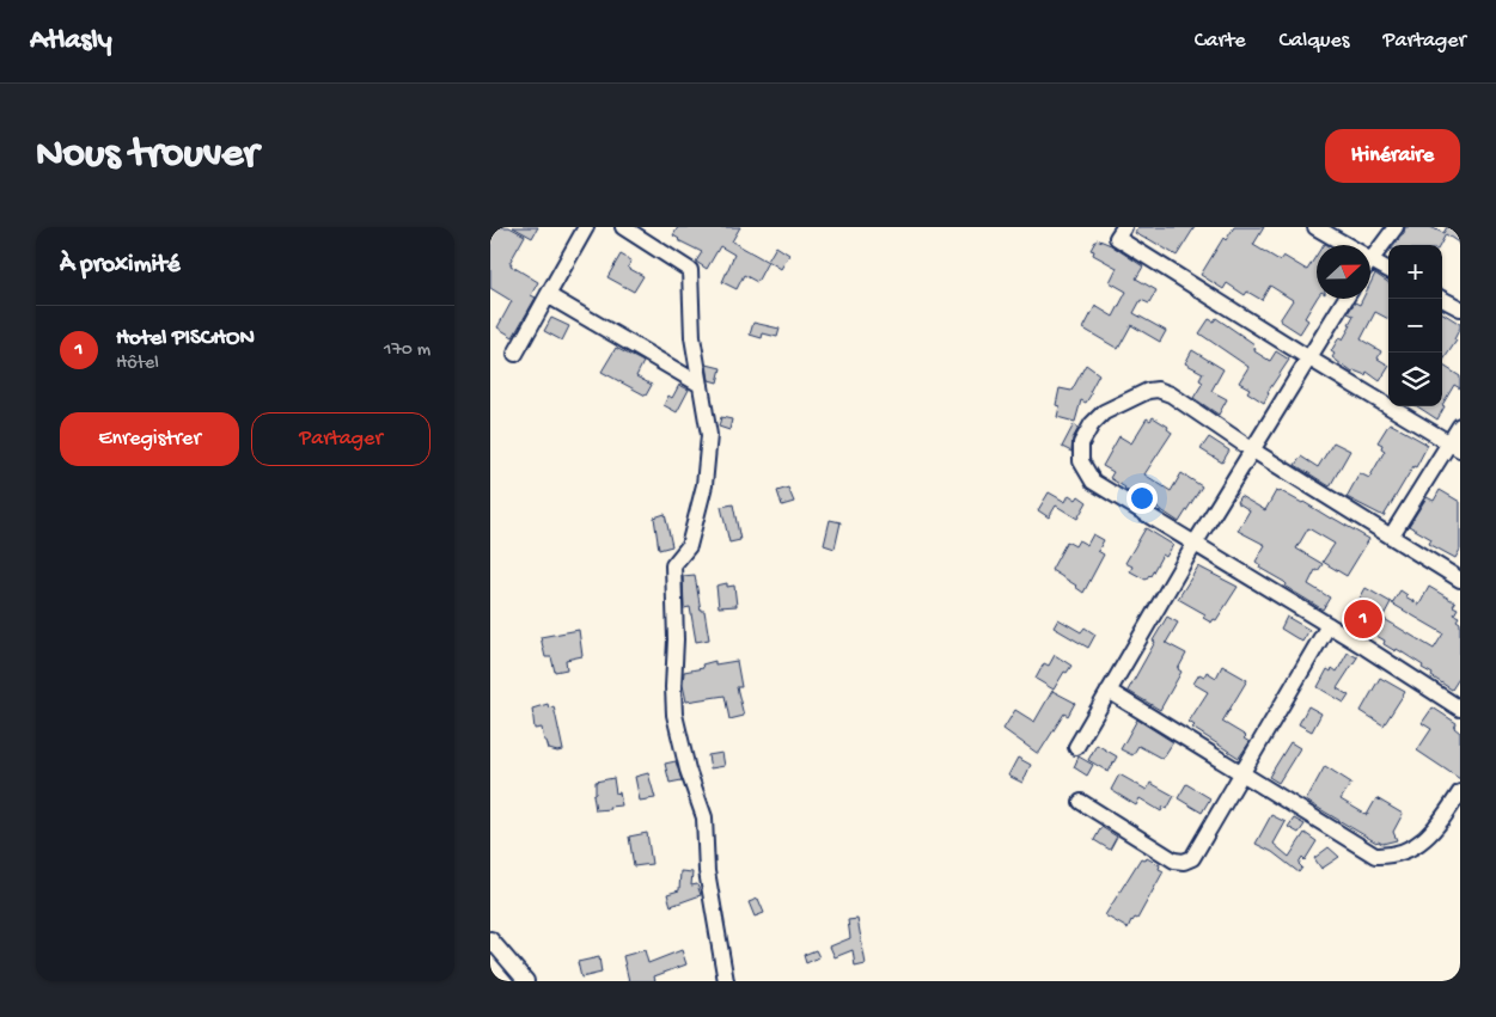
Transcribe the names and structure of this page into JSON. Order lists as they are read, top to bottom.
{
  "north": "right",
  "page": {
    "header": "Atlasly",
    "nav": ["Carte", "Calques", "Partager"],
    "buttons": [
      "Itinéraire",
      ["Enregistrer", "Partager"]
    ],
    "title": "Nous trouver",
    "heading": "À proximité",
    "map_buttons": ["+", "−"],
    "list": [
      {
        "mark": "1",
        "name": "Hotel PISCHON",
        "note": "Hôtel",
        "value": "170 m"
      }
    ],
    "pins": "1"
  }
}
